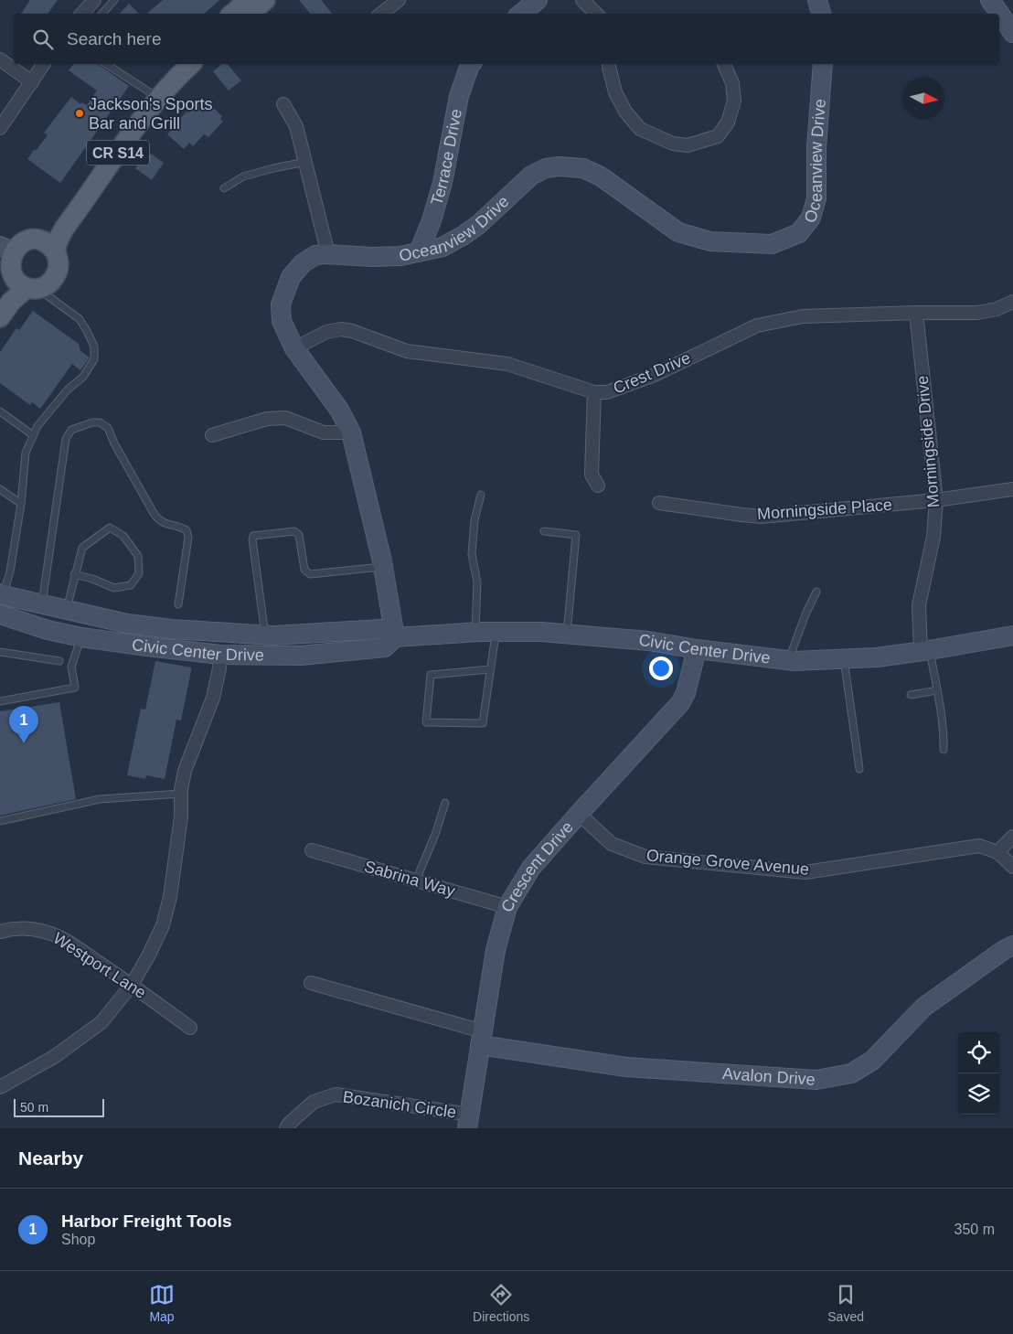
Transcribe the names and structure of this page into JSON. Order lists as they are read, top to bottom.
{
  "streets": {
    "main road": ["CR S14"],
    "street": [
      "Terrace Drive",
      "Oceanview Drive",
      "Crest Drive",
      "Morningside Drive",
      "Morningside Place",
      "Civic Center Drive",
      "Orange Grove Avenue",
      "Crescent Drive",
      "Sabrina Way",
      "Westport Lane",
      "Avalon Drive",
      "Bozanich Circle"
    ]
  },
  "crossings": [
    ["Terrace Drive", "Oceanview Drive"],
    ["Oceanview Drive", "Crest Drive"],
    ["Oceanview Drive", "Civic Center Drive"],
    ["Crest Drive", "Morningside Drive"],
    ["Morningside Drive", "Morningside Place"],
    ["Morningside Drive", "Civic Center Drive"],
    ["Civic Center Drive", "Crescent Drive"],
    ["Orange Grove Avenue", "Crescent Drive"],
    ["Crescent Drive", "Sabrina Way"],
    ["Crescent Drive", "Avalon Drive"],
    ["Crescent Drive", "Bozanich Circle"]
  ],
  "places": ["Jackson's Sports Bar and Grill"],
  "scale_bar": "50 m",
  "north": "right",
  "page": {
    "search": "Search here",
    "pins": "1",
    "scale": "50 m",
    "heading": "Nearby",
    "list": [
      {
        "mark": "1",
        "name": "Harbor Freight Tools",
        "note": "Shop",
        "value": "350 m"
      }
    ],
    "nav": ["Map", "Directions", "Saved"]
  }
}
